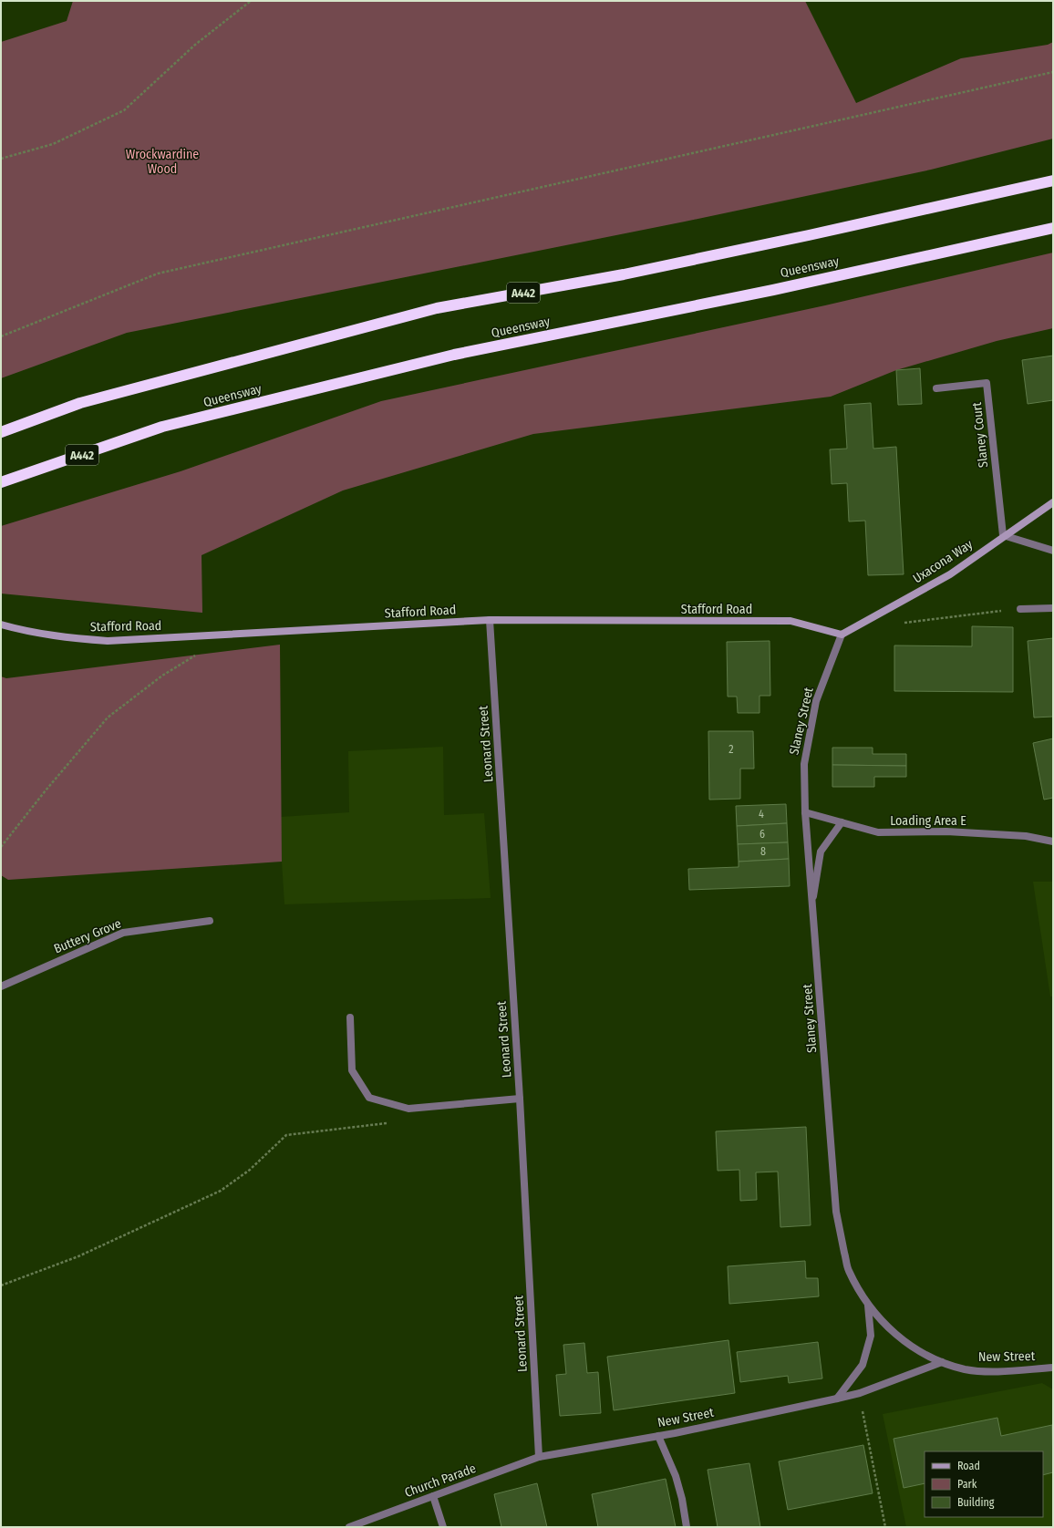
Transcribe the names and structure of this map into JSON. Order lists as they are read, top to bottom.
{
  "streets": {
    "highway": ["Queensway", "A442"],
    "street": [
      "Slaney Court",
      "Uxacona Way",
      "Stafford Road",
      "Slaney Street",
      "Leonard Street",
      "Loading Area E",
      "Buttery Grove",
      "New Street",
      "Church Parade"
    ]
  },
  "crossings": [
    ["Slaney Court", "Uxacona Way"],
    ["Uxacona Way", "Stafford Road"],
    ["Uxacona Way", "Slaney Street"],
    ["Stafford Road", "Slaney Street"],
    ["Stafford Road", "Leonard Street"],
    ["Slaney Street", "Loading Area E"],
    ["Slaney Street", "New Street"],
    ["Leonard Street", "New Street"],
    ["Leonard Street", "Church Parade"],
    ["New Street", "Church Parade"]
  ],
  "parks": ["Wrockwardine Wood"],
  "house_numbers": [
    "2",
    "4",
    "6",
    "8"
  ],
  "legend": ["Road", "Park", "Building"]
}
